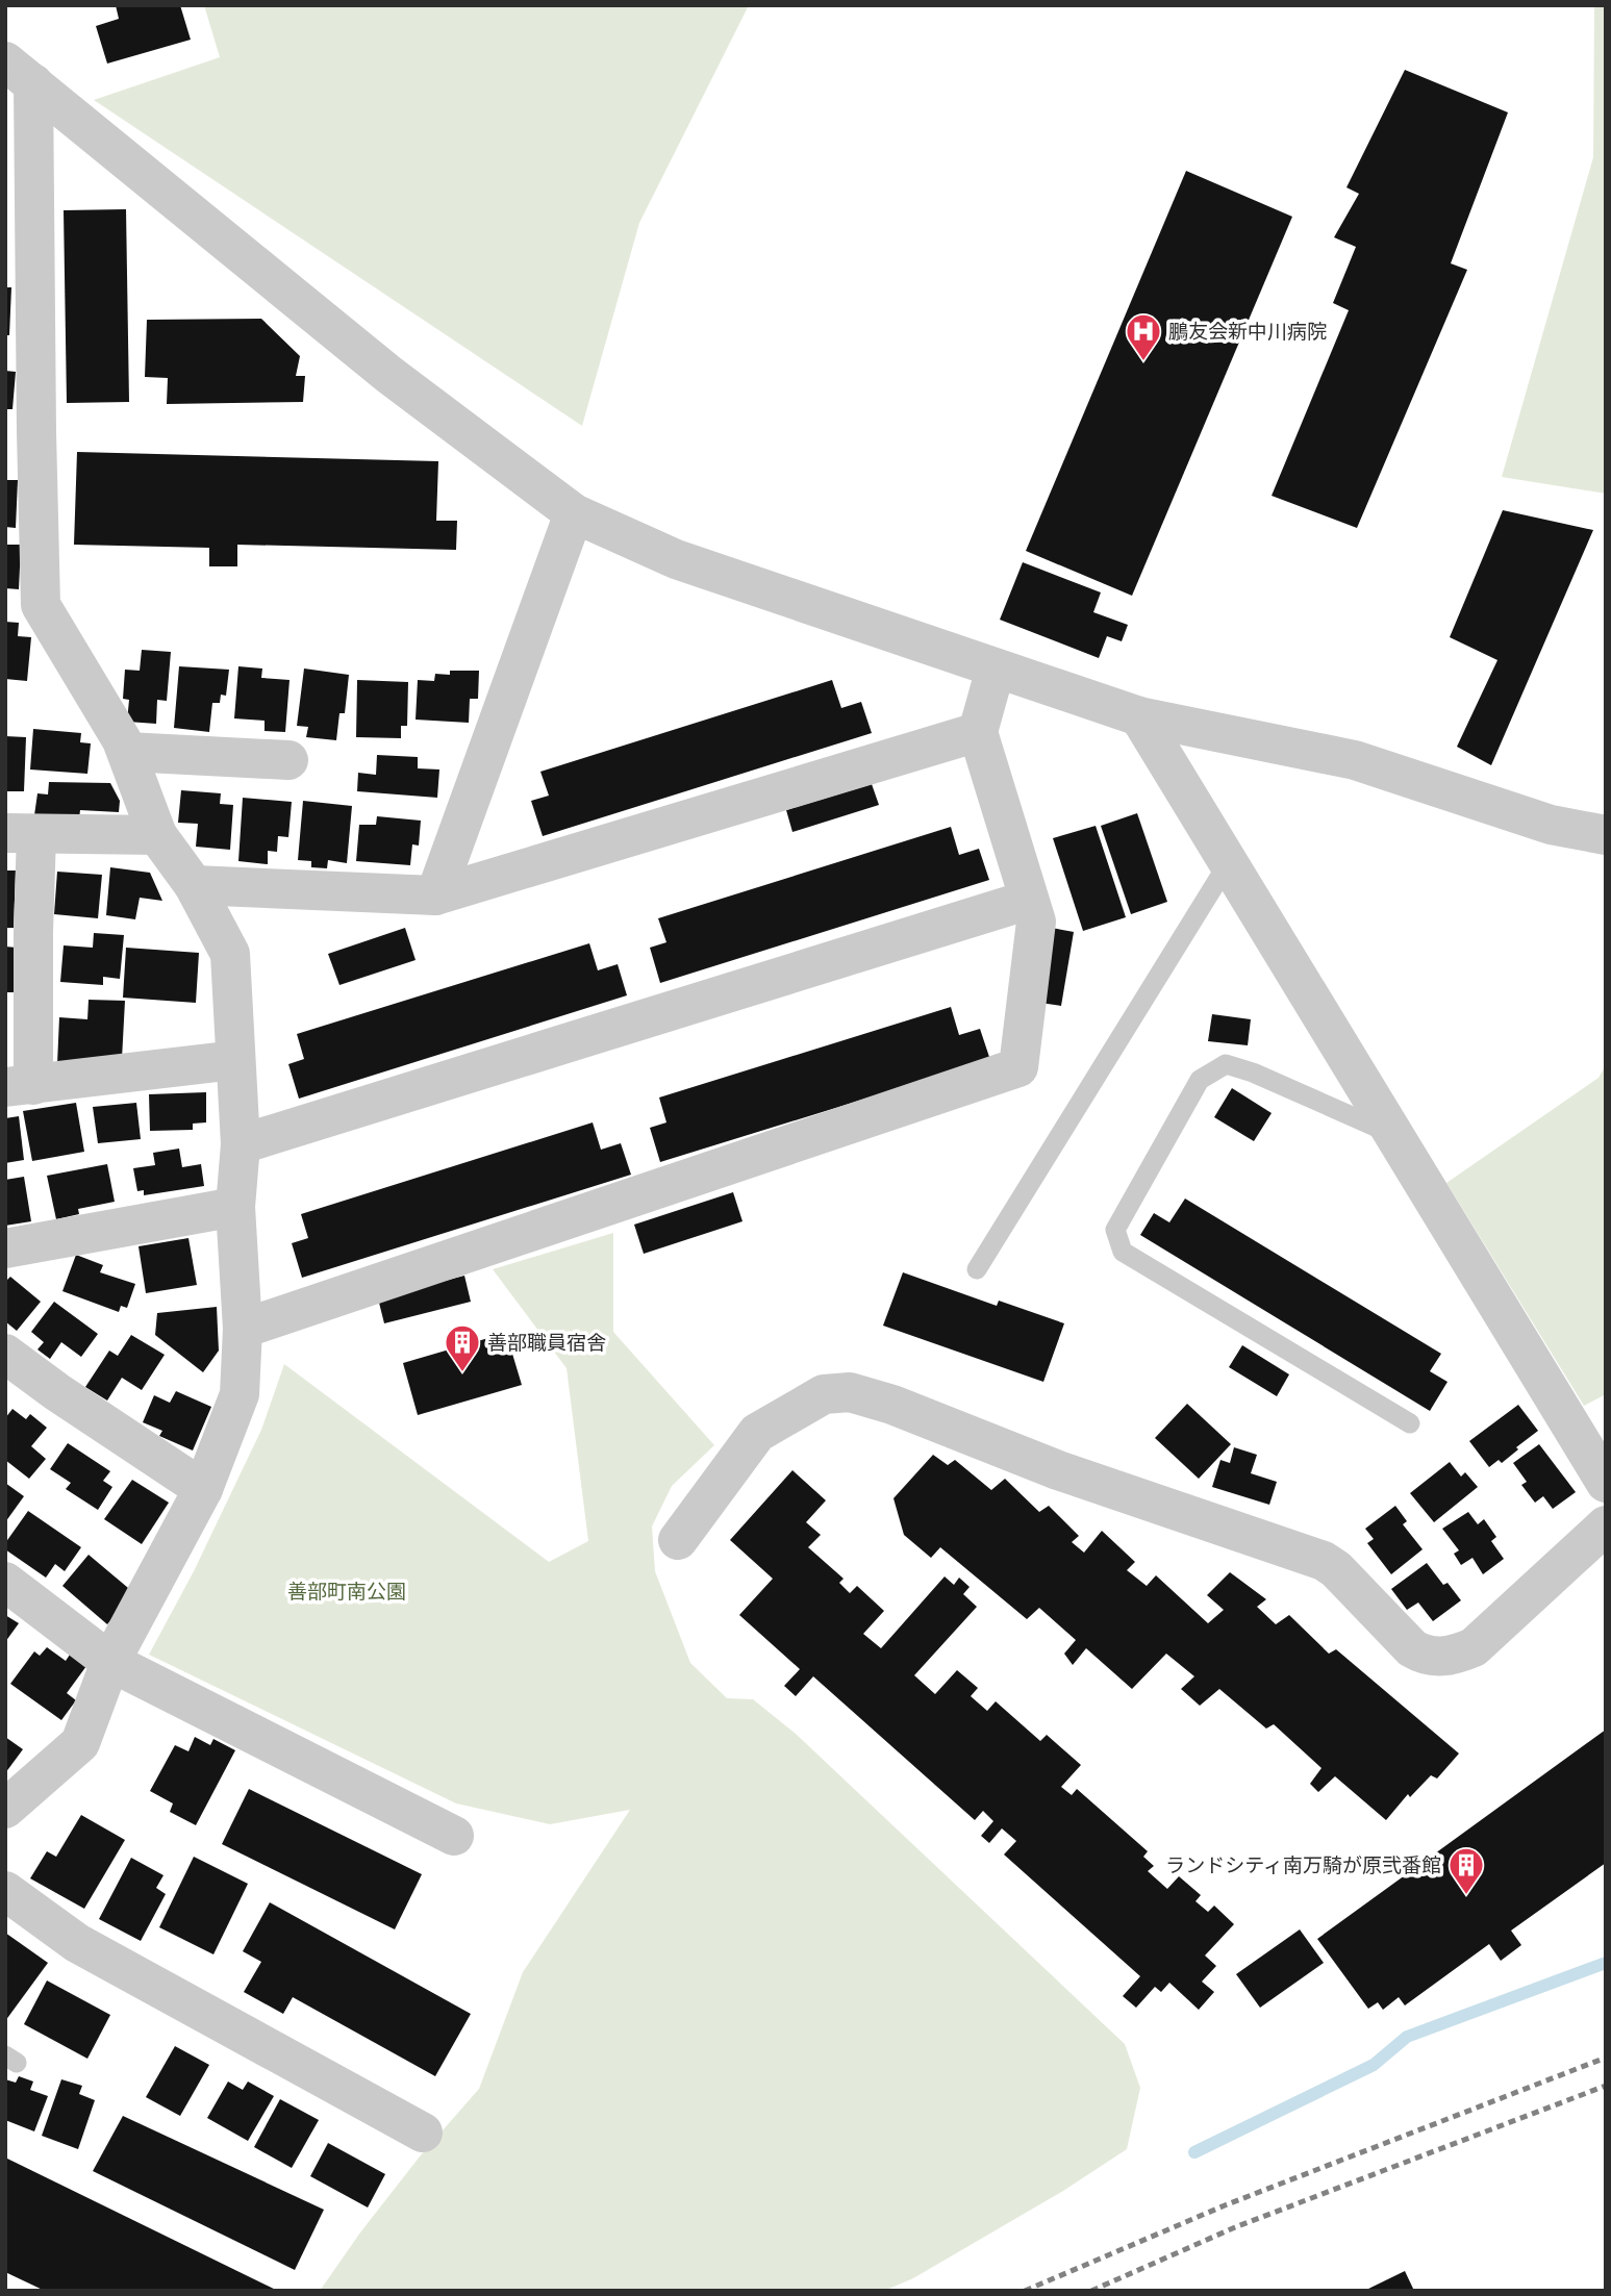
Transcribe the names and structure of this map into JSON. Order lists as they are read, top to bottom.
{
  "parks": ["善部町南公園"],
  "places": {
    "hospital": ["鵬友会新中川病院"],
    "building": ["善部職員宿舎", "ランドシティ南万騎が原弐番館"]
  }
}
